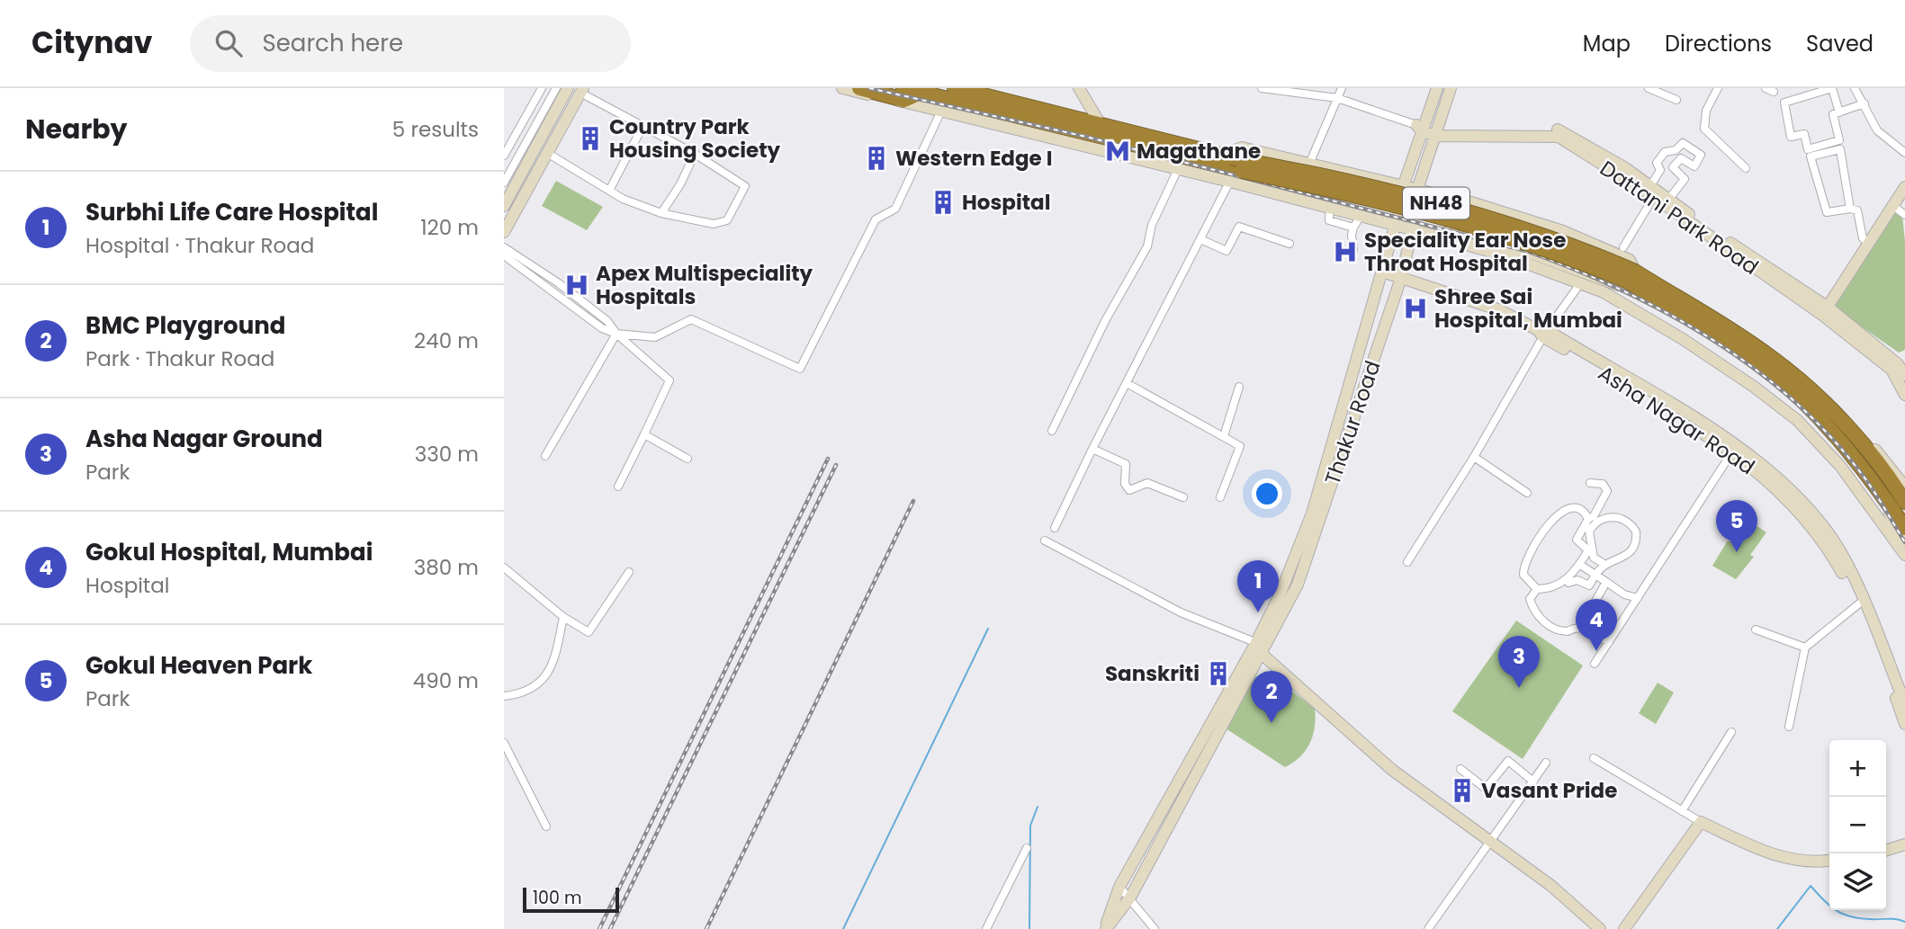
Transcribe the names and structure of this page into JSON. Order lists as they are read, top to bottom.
{
  "streets": {
    "highway": ["NH48"],
    "street": ["Dattani Park Road", "Asha Nagar Road", "Thakur Road"]
  },
  "crossings": [
    ["Dattani Park Road", "Thakur Road"],
    ["Asha Nagar Road", "Thakur Road"]
  ],
  "places": {
    "building": [
      "Country Park Housing Society",
      "Western Edge I",
      "Hospital",
      "Sanskriti",
      "Vasant Pride"
    ],
    "metro station": ["Magathane"],
    "hospital": ["Speciality Ear Nose Throat Hospital", "Apex Multispeciality Hospitals", "Shree Sai Hospital, Mumbai"]
  },
  "scale_bar": "100 m",
  "page": {
    "header": "Citynav",
    "search": "Search here",
    "nav": ["Map", "Directions", "Saved"],
    "heading": ["Nearby", "5 results"],
    "list": [
      {
        "mark": "1",
        "name": "Surbhi Life Care Hospital",
        "note": "Hospital · Thakur Road",
        "value": "120 m"
      },
      {
        "mark": "2",
        "name": "BMC Playground",
        "note": "Park · Thakur Road",
        "value": "240 m"
      },
      {
        "mark": "3",
        "name": "Asha Nagar Ground",
        "note": "Park",
        "value": "330 m"
      },
      {
        "mark": "4",
        "name": "Gokul Hospital, Mumbai",
        "note": "Hospital",
        "value": "380 m"
      },
      {
        "mark": "5",
        "name": "Gokul Heaven Park",
        "note": "Park",
        "value": "490 m"
      }
    ],
    "pins": [
      "5",
      "1",
      "4",
      "3",
      "2"
    ],
    "map_buttons": ["+", "−"],
    "scale": "100 m"
  }
}
